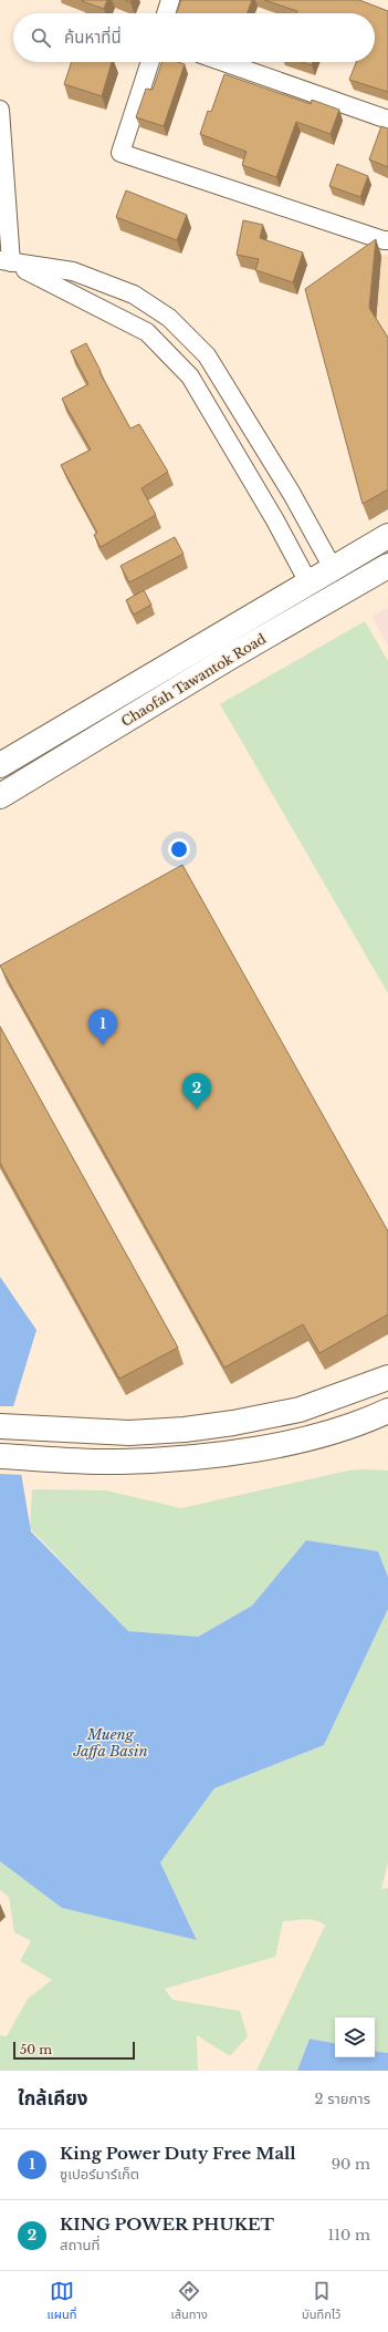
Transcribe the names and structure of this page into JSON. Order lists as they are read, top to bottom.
{
  "streets": {
    "main road": ["Chaofah Tawantok Road"]
  },
  "water": ["Mueng Jaffa Basin"],
  "scale_bar": "50 m",
  "page": {
    "search": "ค้นหาที่นี่",
    "pins": ["1", "2"],
    "scale": "50 m",
    "heading": ["ใกล้เคียง", "2 รายการ"],
    "list": [
      {
        "mark": "1",
        "name": "King Power Duty Free Mall",
        "note": "ซูเปอร์มาร์เก็ต",
        "value": "90 m"
      },
      {
        "mark": "2",
        "name": "KING POWER PHUKET",
        "note": "สถานที่",
        "value": "110 m"
      }
    ],
    "nav": ["แผนที่", "เส้นทาง", "บันทึกไว้"]
  }
}
